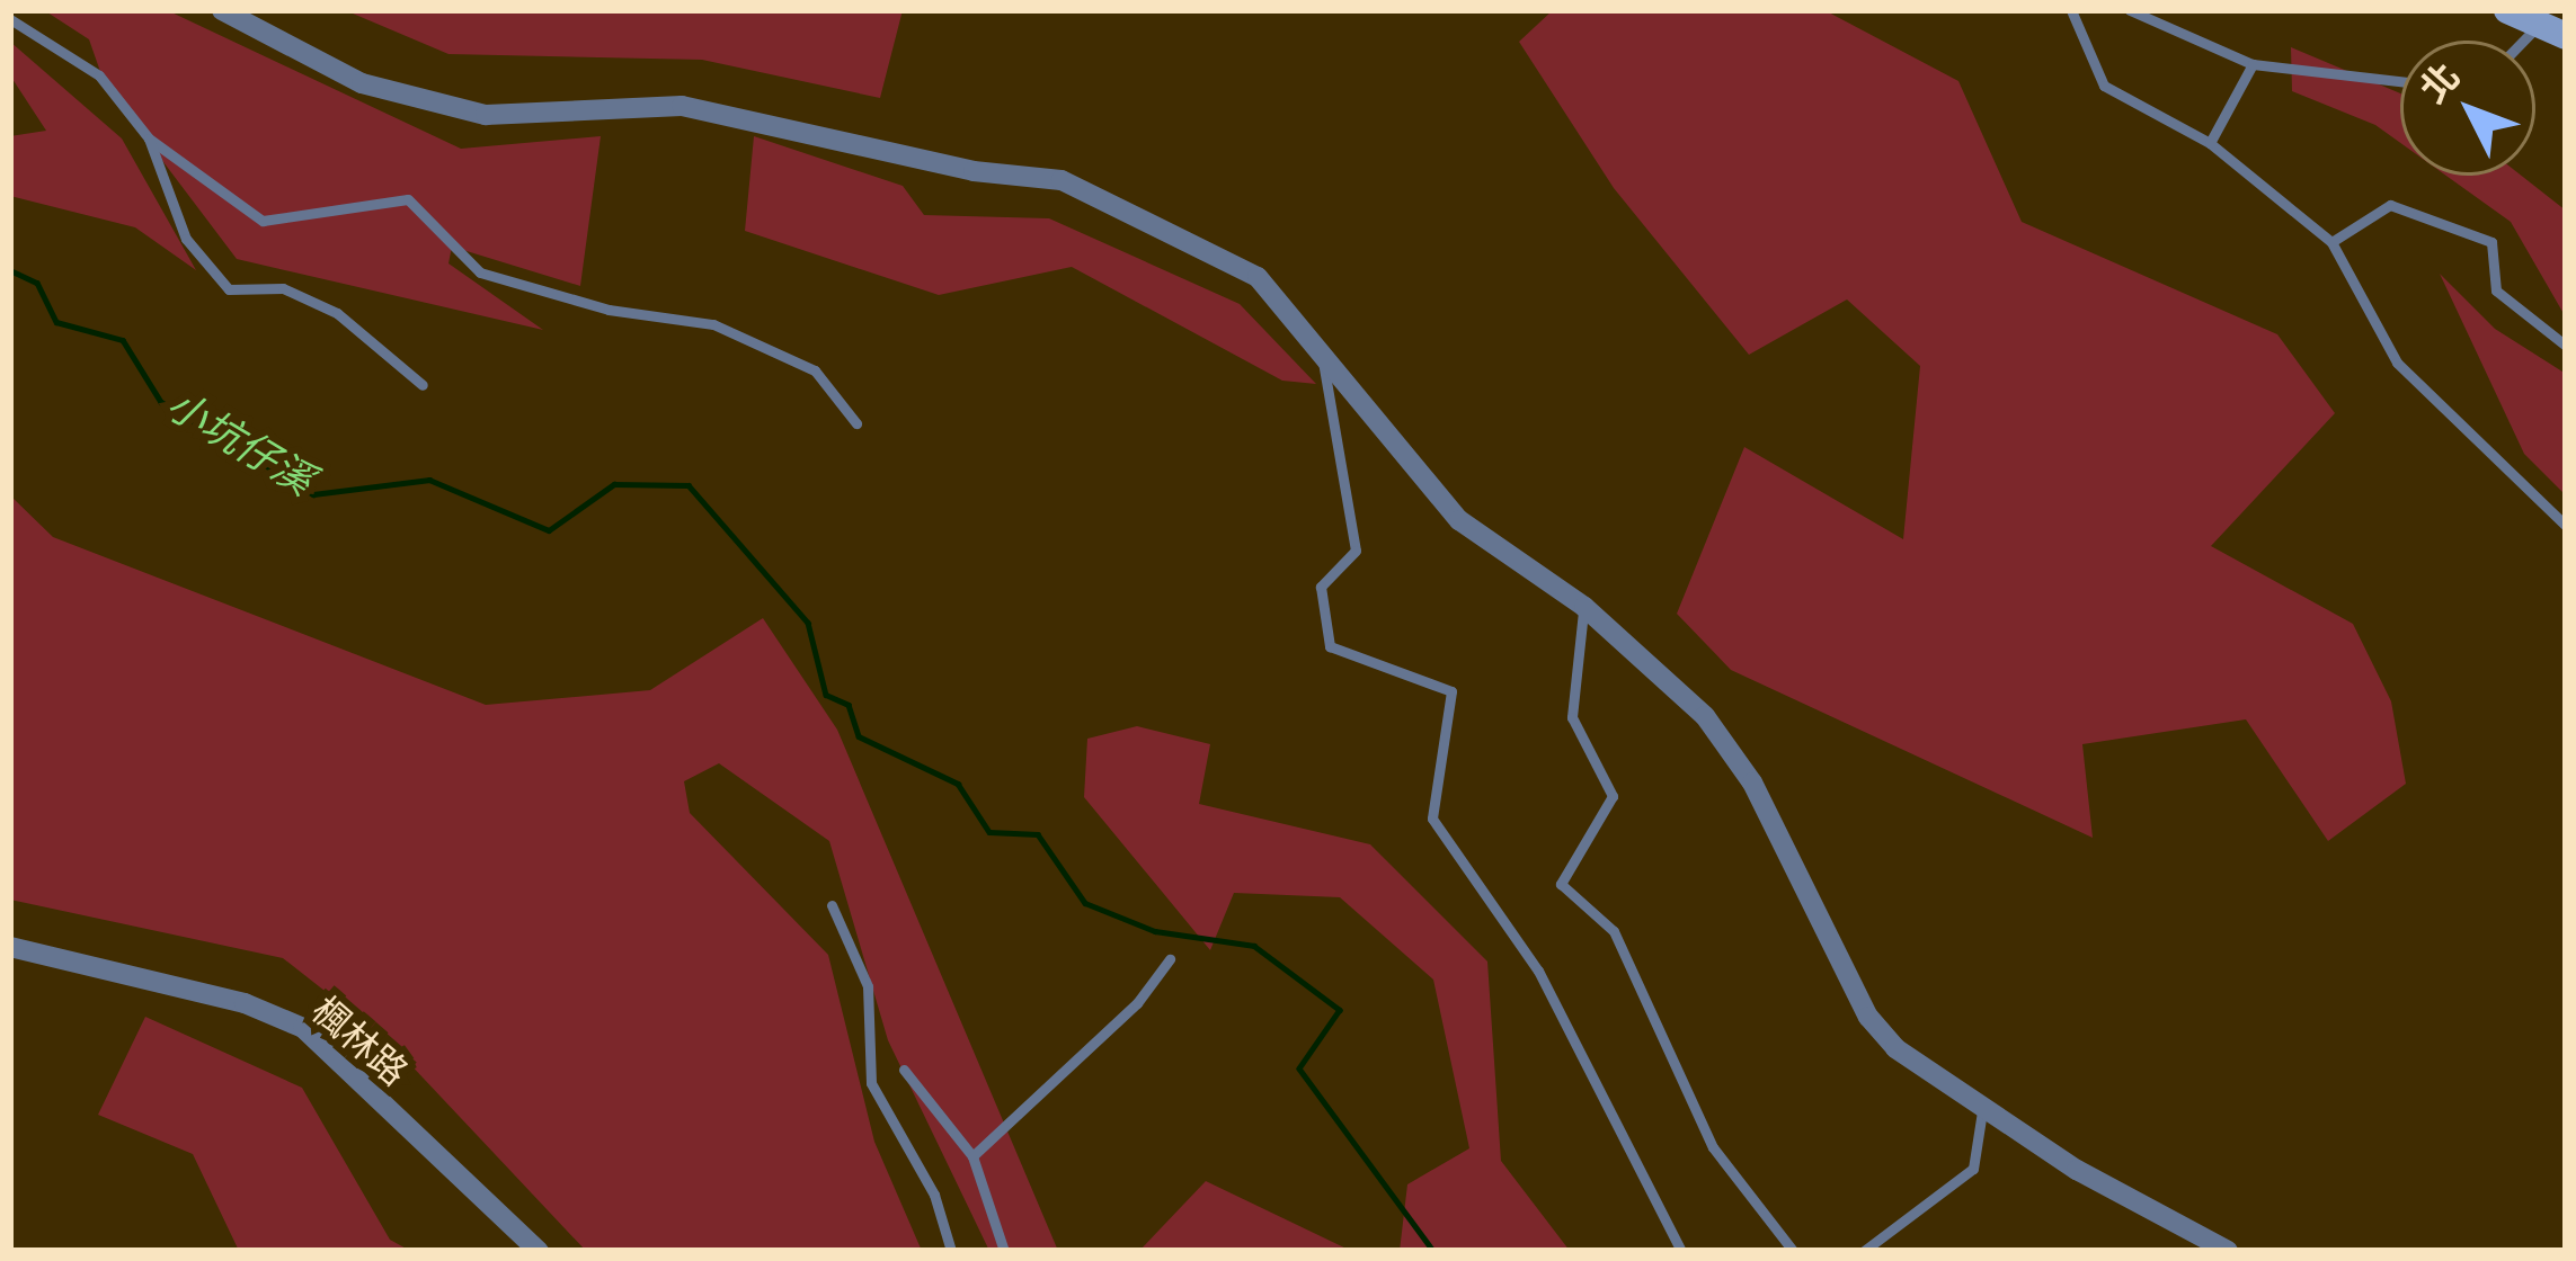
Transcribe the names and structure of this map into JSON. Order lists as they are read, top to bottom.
{
  "streets": {
    "street": ["楓林路"]
  },
  "water": ["小坑仔溪"],
  "north": "top left"
}
